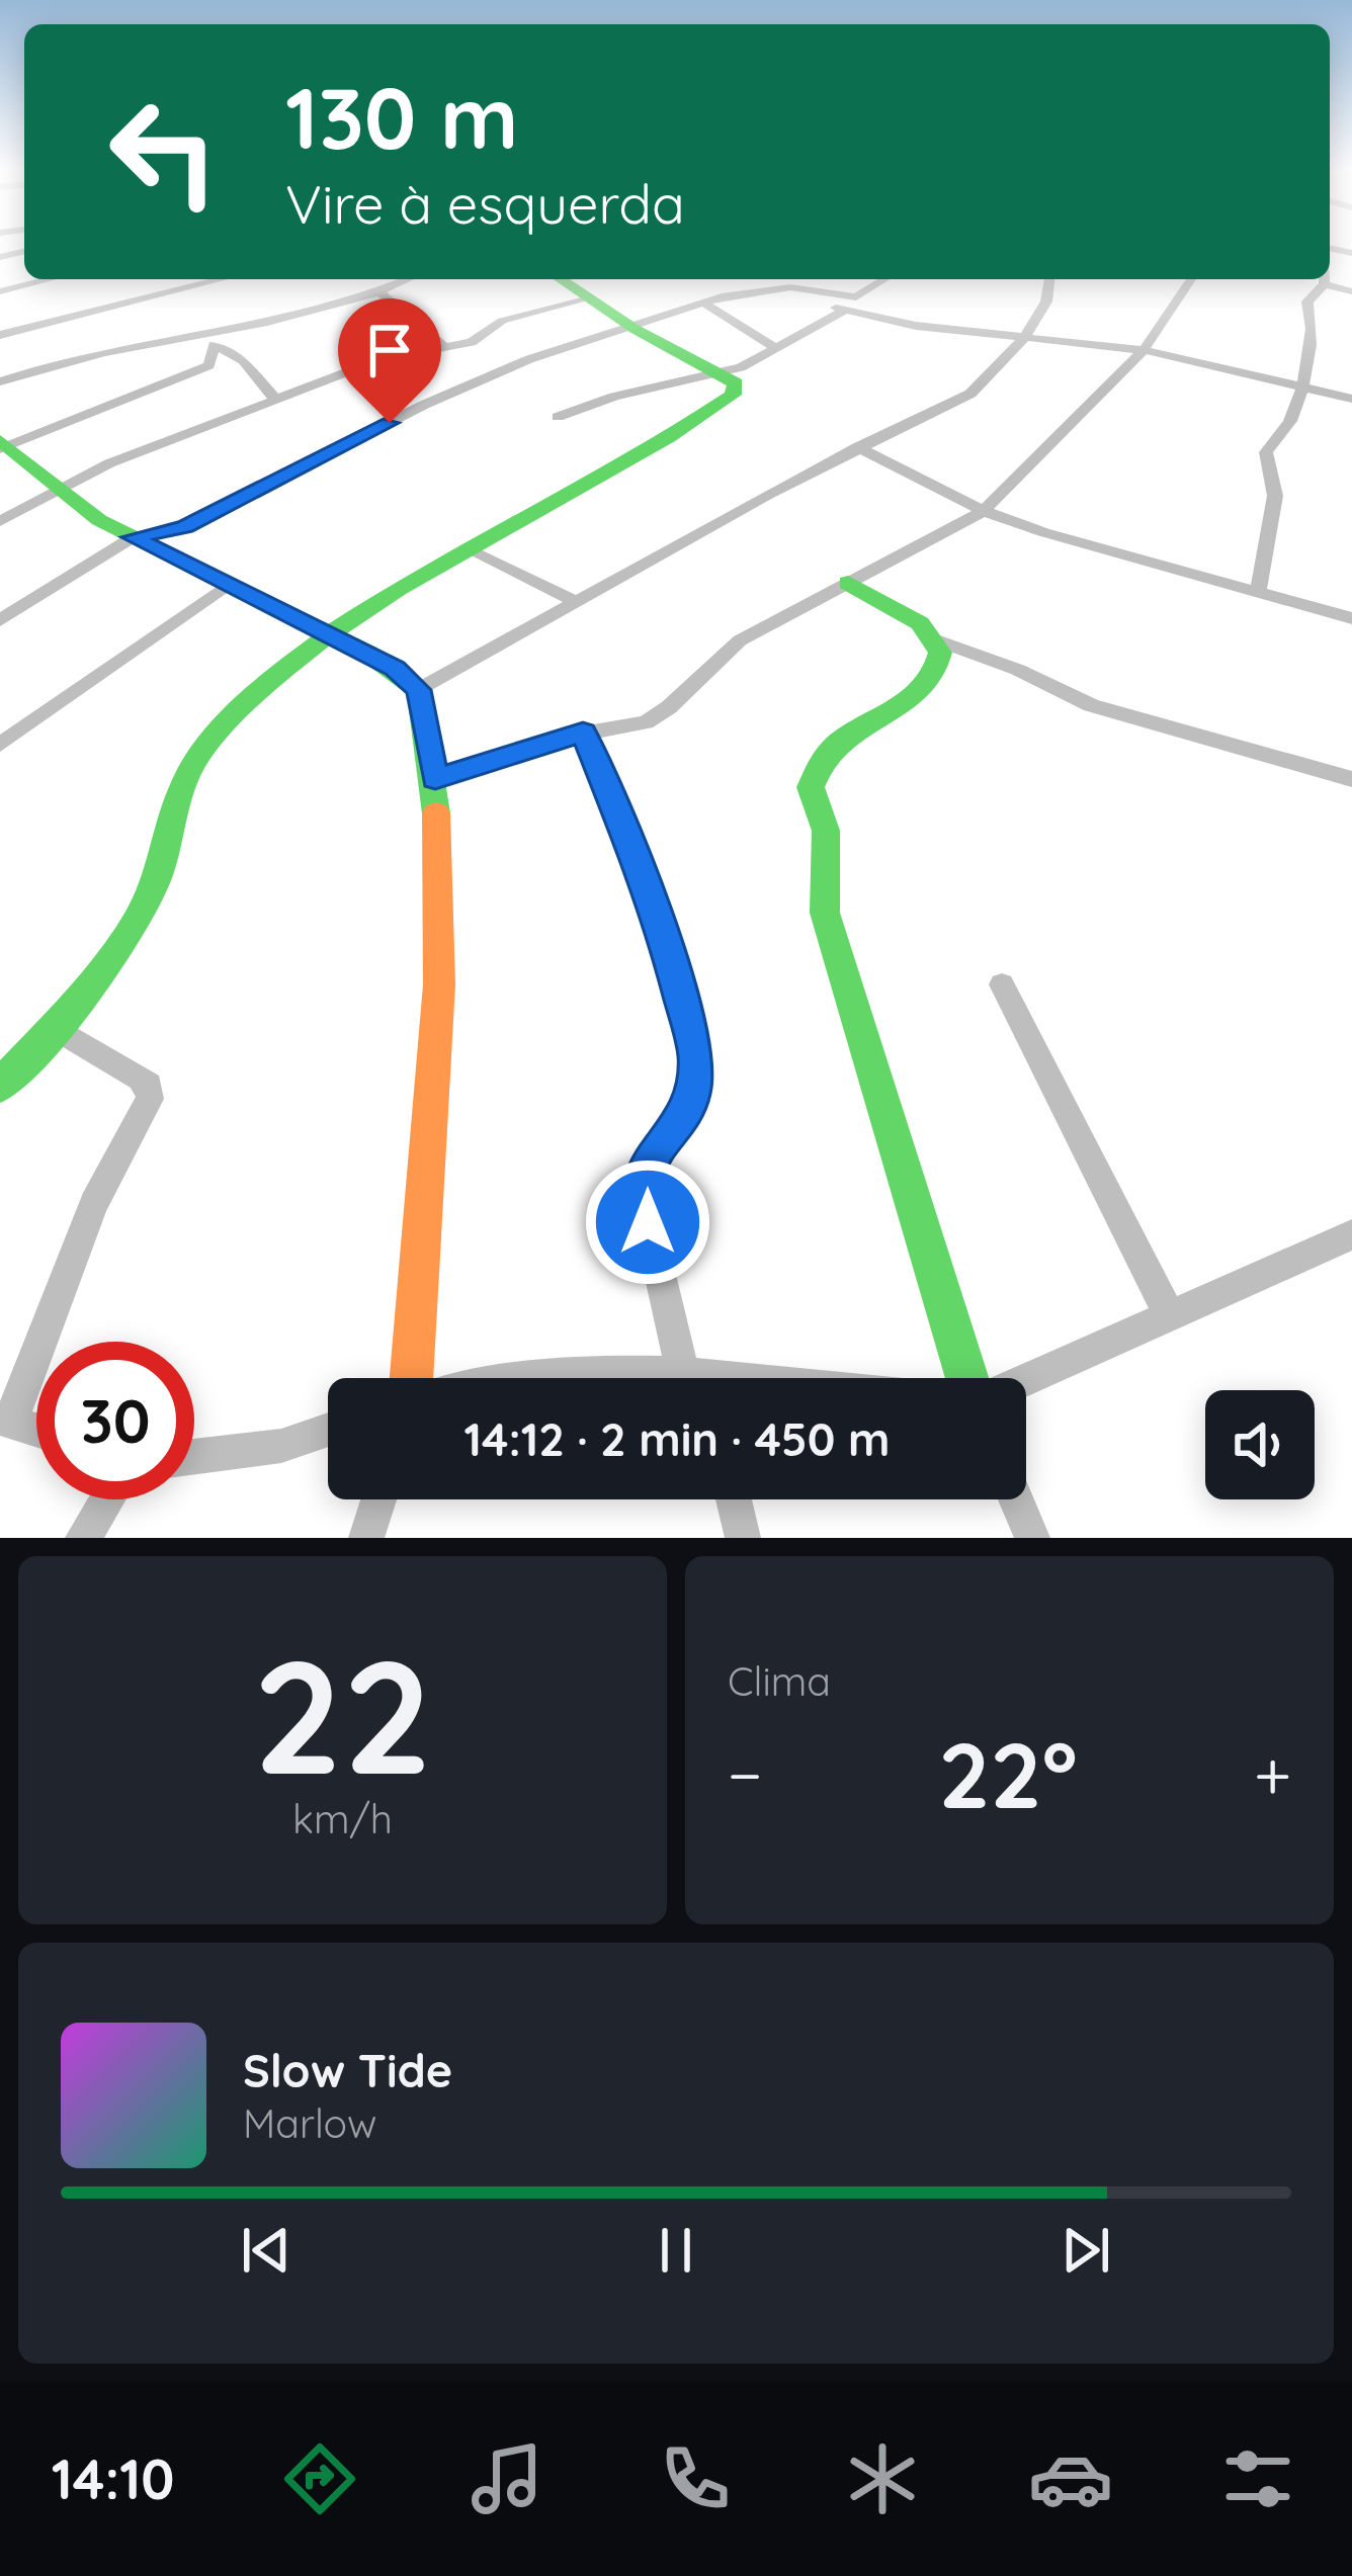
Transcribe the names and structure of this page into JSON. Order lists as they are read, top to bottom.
{
  "page": {
    "turn": ["130 m", "Vire à esquerda"],
    "limit": "30",
    "trip": "14:12 · 2 min · 450 m",
    "tile": [
      ["22", "km/h"],
      "Clima"
    ],
    "heat": ["−", "22°", "+"],
    "song": ["Slow Tide", "Marlow"],
    "tabs": "14:10"
  }
}
